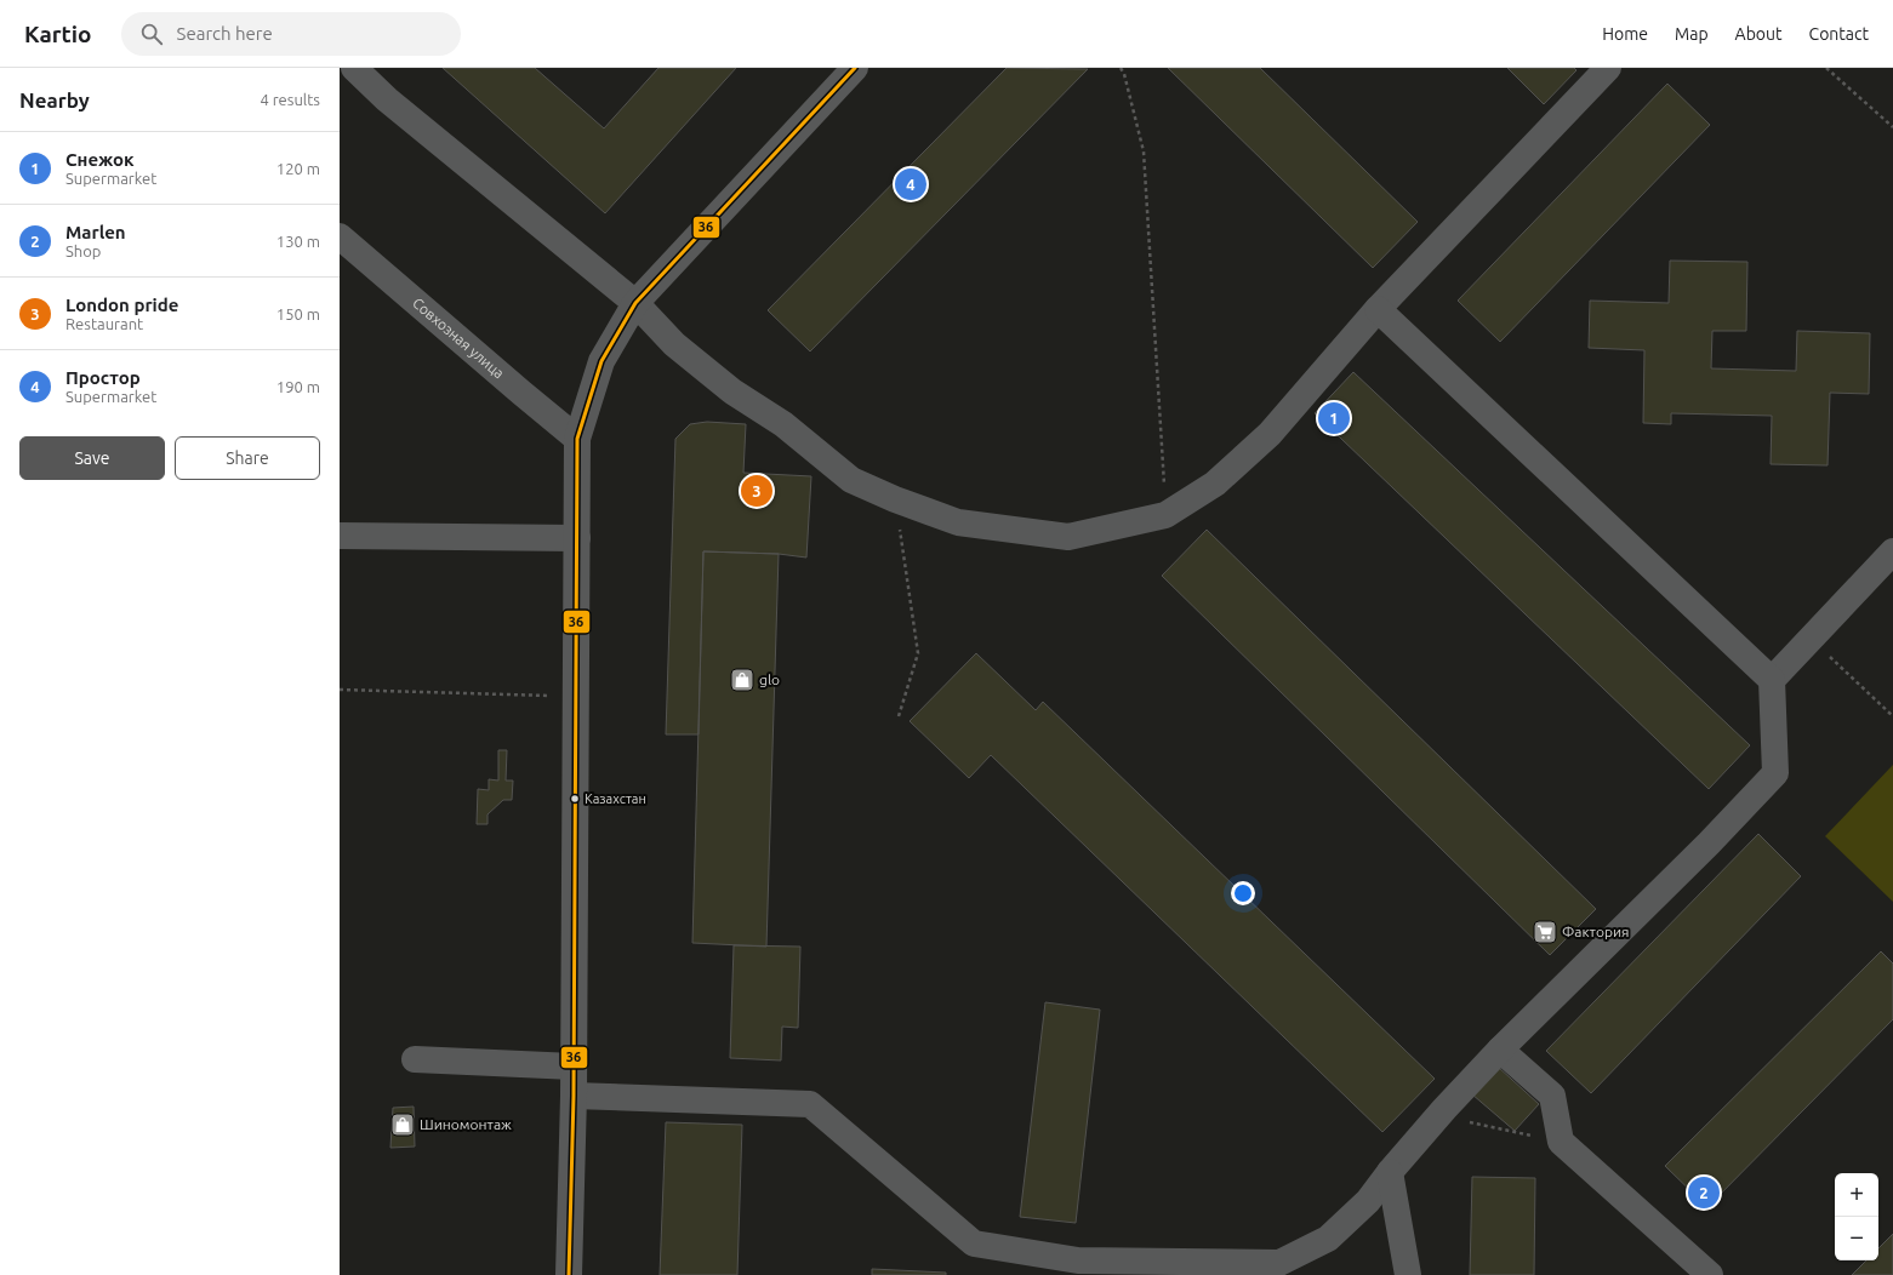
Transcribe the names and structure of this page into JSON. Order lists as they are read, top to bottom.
{
  "streets": {
    "street": ["Совхозная улица"]
  },
  "places": {
    "shop": ["glo", "Шиномонтаж"],
    "other": ["Казахстан"],
    "supermarket": ["Фактория"]
  },
  "lines": ["transit line 36"],
  "page": {
    "header": "Kartio",
    "search": "Search here",
    "nav": [
      "Home",
      "Map",
      "About",
      "Contact"
    ],
    "heading": ["Nearby", "4 results"],
    "list": [
      {
        "mark": "1",
        "name": "Снежок",
        "note": "Supermarket",
        "value": "120 m"
      },
      {
        "mark": "2",
        "name": "Marlen",
        "note": "Shop",
        "value": "130 m"
      },
      {
        "mark": "3",
        "name": "London pride",
        "note": "Restaurant",
        "value": "150 m"
      },
      {
        "mark": "4",
        "name": "Простор",
        "note": "Supermarket",
        "value": "190 m"
      }
    ],
    "pins": [
      "4",
      "1",
      "3",
      "2"
    ],
    "buttons": ["Save", "Share"],
    "map_buttons": ["+", "−"]
  }
}
